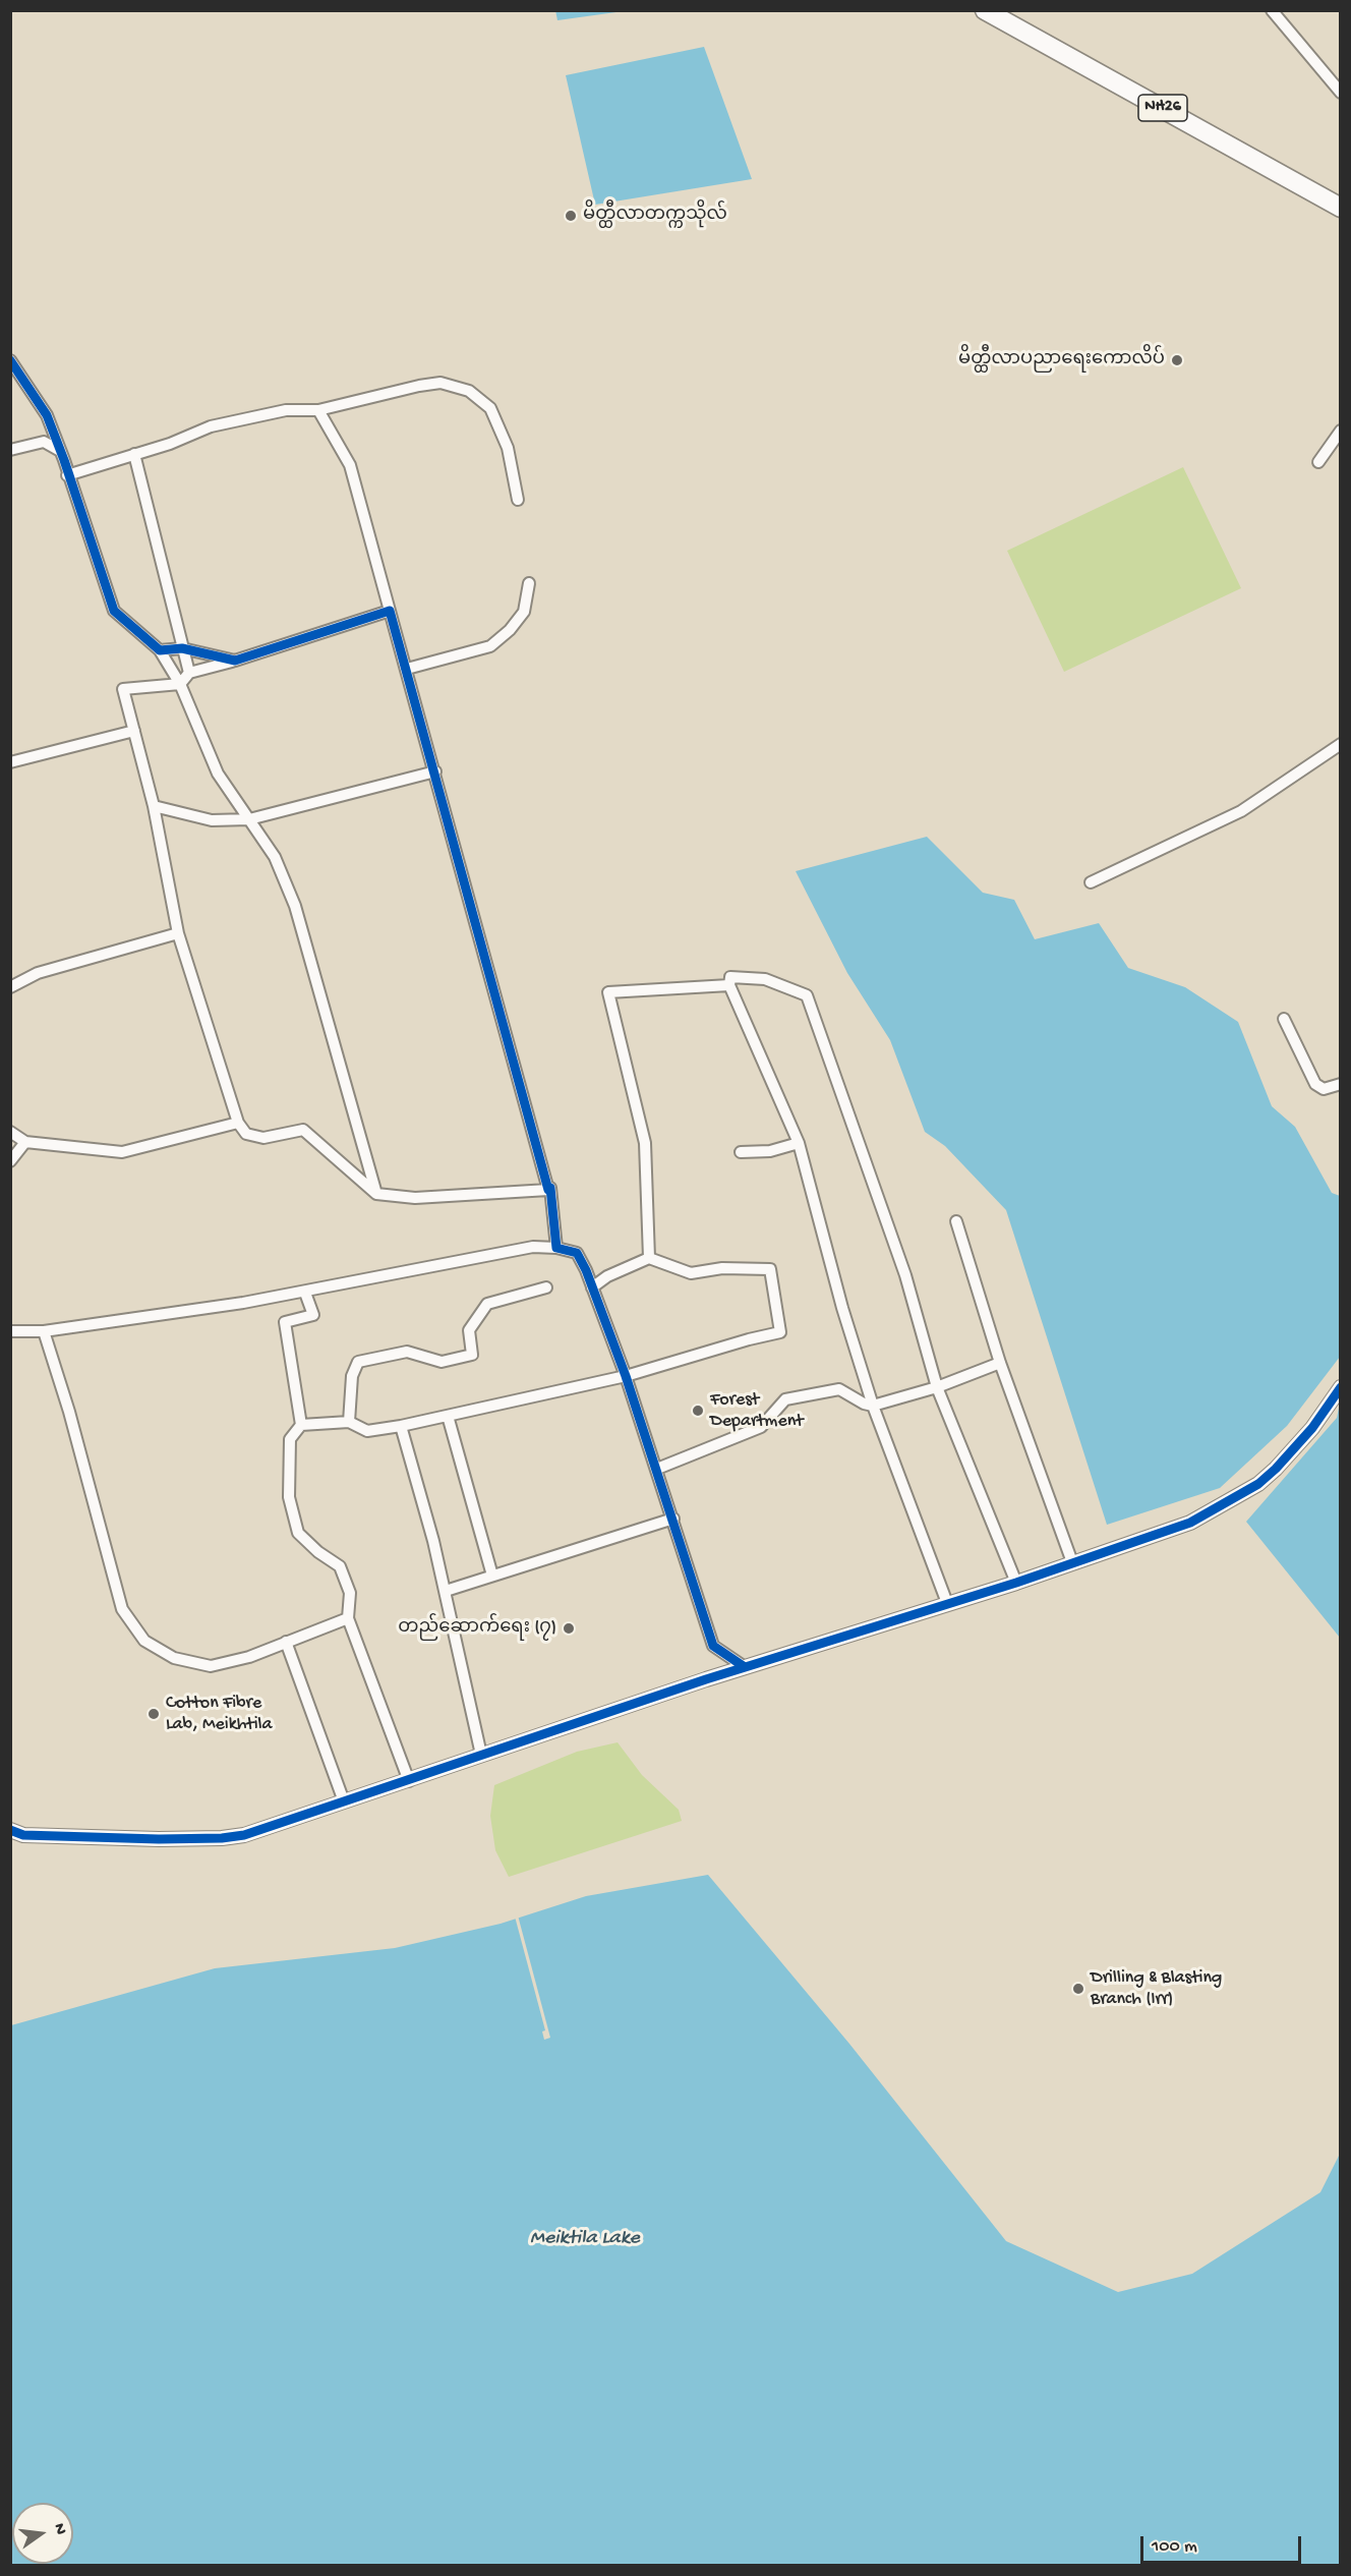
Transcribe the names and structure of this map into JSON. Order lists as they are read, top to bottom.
{
  "streets": {
    "highway": ["NH26"]
  },
  "water": ["Meiktila Lake"],
  "places": [
    "မိတ္ထီလာတက္ကသိုလ်",
    "မိတ္ထီလာပညာရေးကောလိပ်",
    "Forest Department",
    "တည်ဆောက်ရေး (၇)",
    "Cotton Fibre Lab, Meikhtila",
    "Drilling & Blasting Branch (Irr)"
  ],
  "scale_bar": "100 m",
  "north": "right"
}
